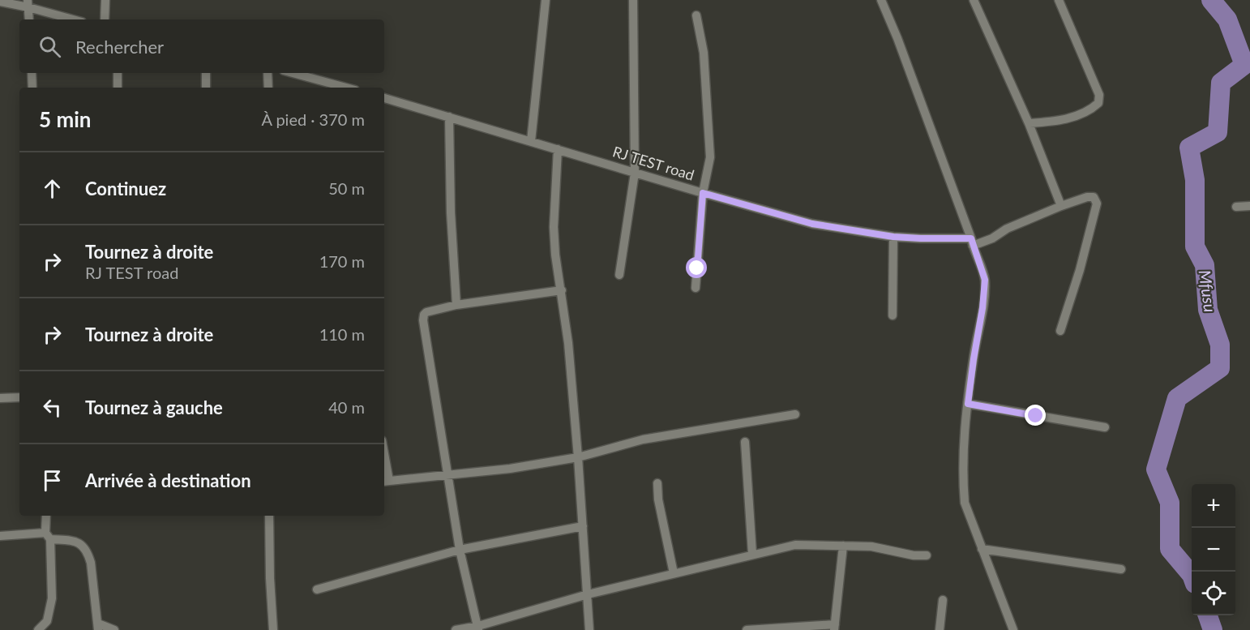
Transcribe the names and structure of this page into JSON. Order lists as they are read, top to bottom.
{
  "streets": {
    "street": ["RJ TEST road"]
  },
  "water": ["Mfusu"],
  "page": {
    "search": "Rechercher",
    "heading": ["5 min", "À pied · 370 m"],
    "list": [
      ["Continuez", "50 m"],
      ["Tournez à droite", "RJ TEST road", "170 m"],
      ["Tournez à droite", "110 m"],
      ["Tournez à gauche", "40 m"],
      "Arrivée à destination"
    ],
    "map_buttons": ["+", "−"]
  }
}
